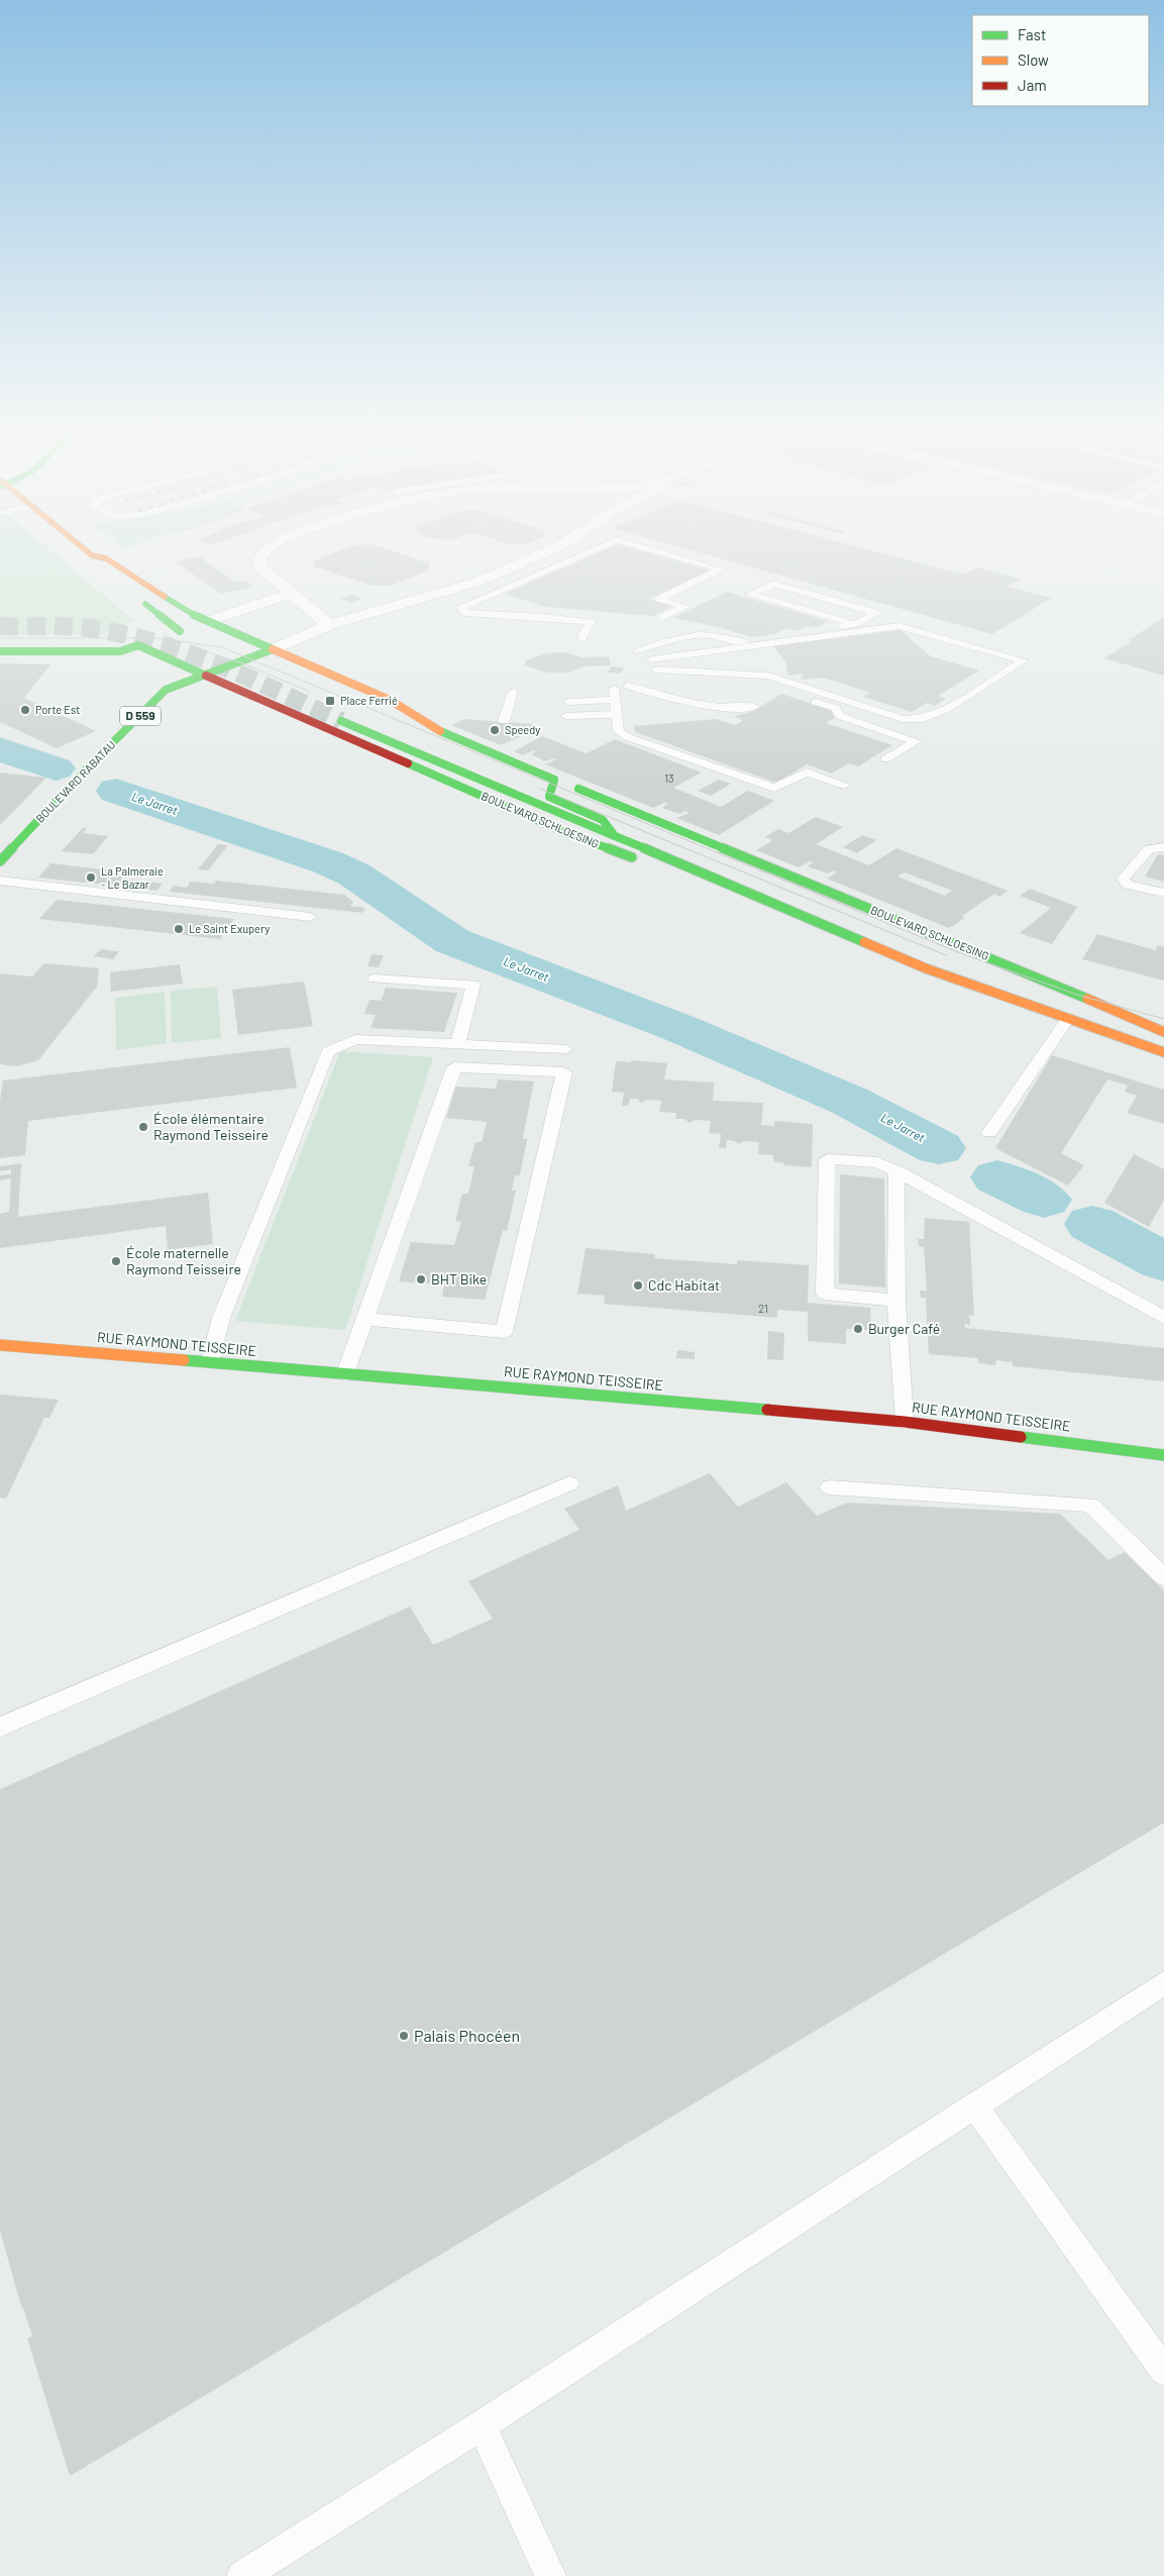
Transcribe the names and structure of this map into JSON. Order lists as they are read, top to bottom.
{
  "streets": {
    "main road": [
      "D 559",
      "BOULEVARD RABATAU",
      "BOULEVARD SCHLOESING",
      "RUE RAYMOND TEISSEIRE"
    ]
  },
  "crossings": [
    ["D 559", "BOULEVARD RABATAU"],
    ["D 559", "BOULEVARD SCHLOESING"],
    ["BOULEVARD RABATAU", "BOULEVARD SCHLOESING"]
  ],
  "water": ["Le Jarret"],
  "places": {
    "transit": ["Place Ferrié"],
    "other": [
      "Porte Est",
      "Speedy",
      "La Palmeraie - Le Bazar",
      "Le Saint Exupery",
      "École élémentaire Raymond Teisseire",
      "École maternelle Raymond Teisseire",
      "BHT Bike",
      "Cdc Habitat",
      "Burger Café",
      "Palais Phocéen"
    ]
  },
  "house_numbers": ["13", "21"],
  "legend": ["Fast", "Slow", "Jam"]
}
